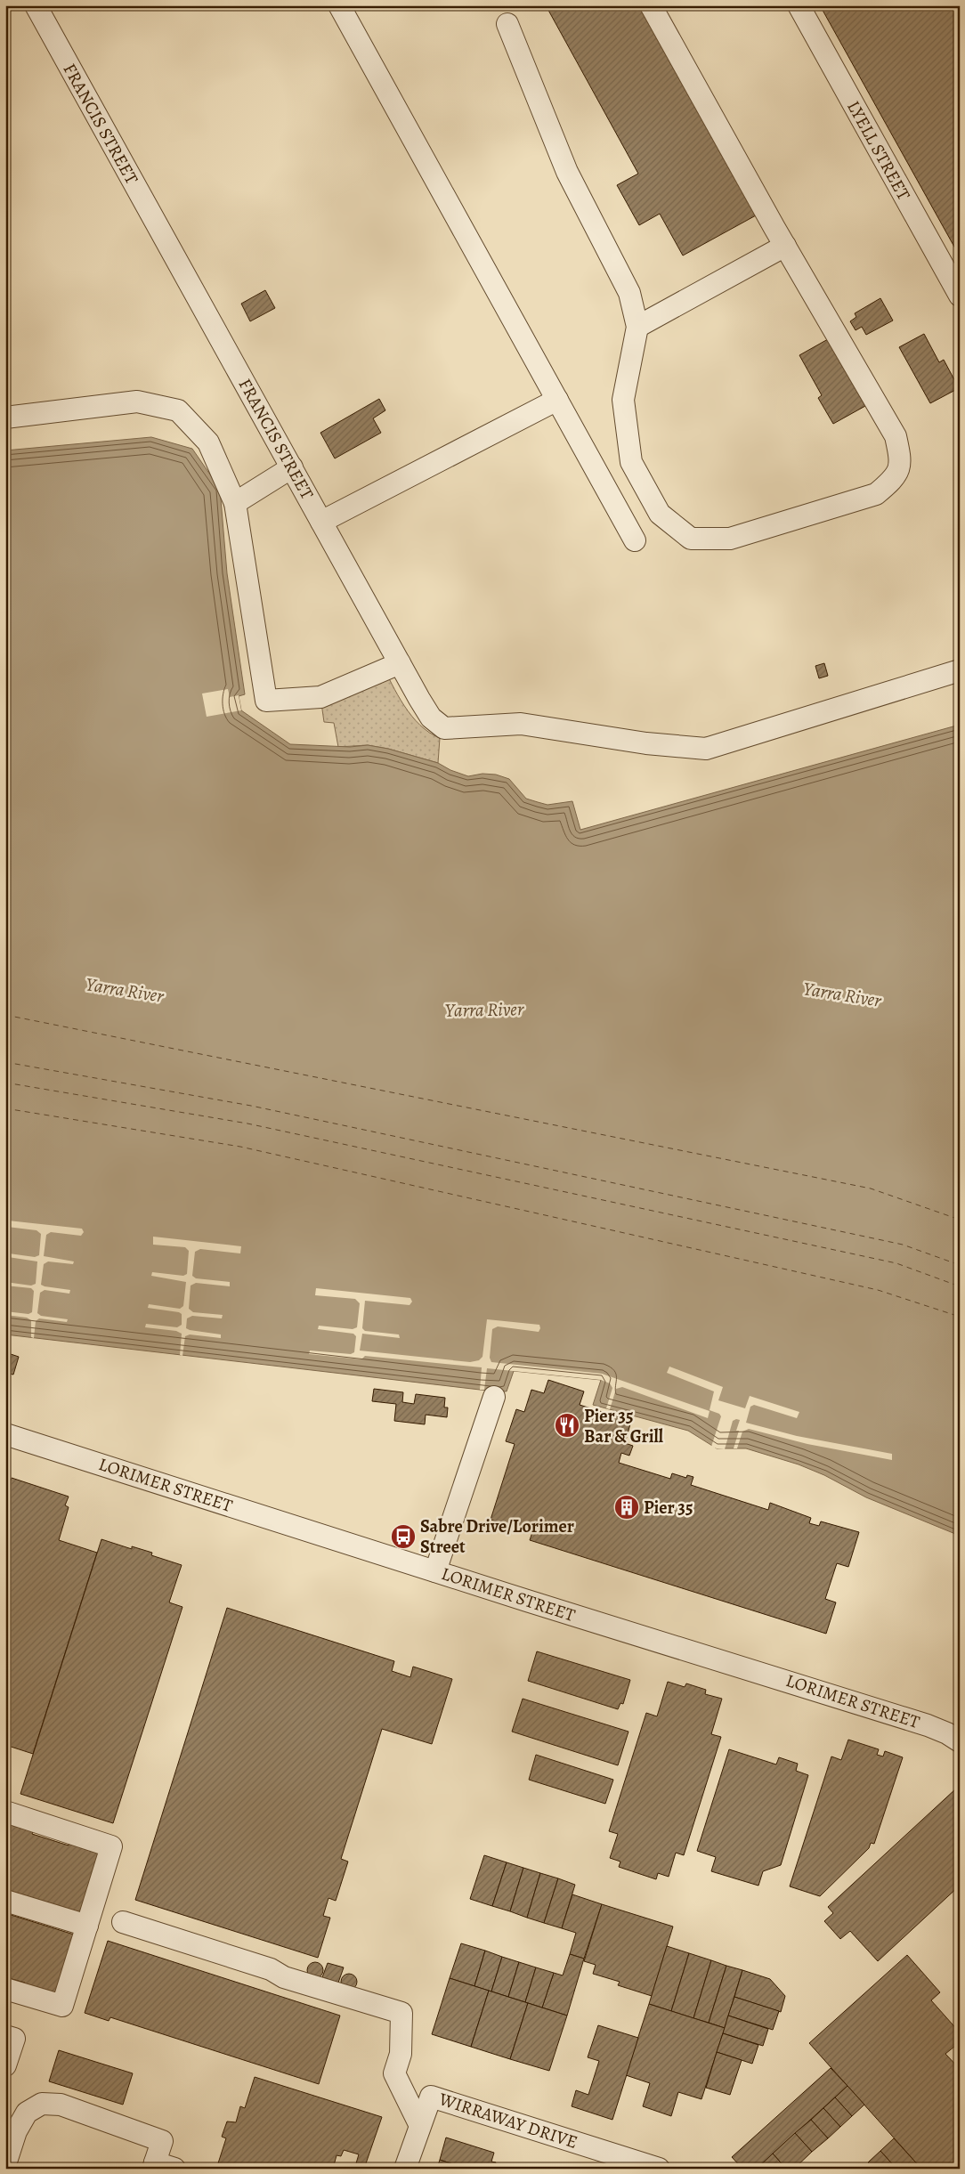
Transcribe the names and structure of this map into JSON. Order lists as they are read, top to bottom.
{
  "streets": {
    "street": [
      "FRANCIS STREET",
      "LYELL STREET",
      "LORIMER STREET",
      "WIRRAWAY DRIVE"
    ]
  },
  "water": ["Yarra River"],
  "places": {
    "restaurant": ["Pier 35 Bar & Grill"],
    "building": ["Pier 35"],
    "bus stop": ["Sabre Drive/Lorimer Street"]
  }
}
